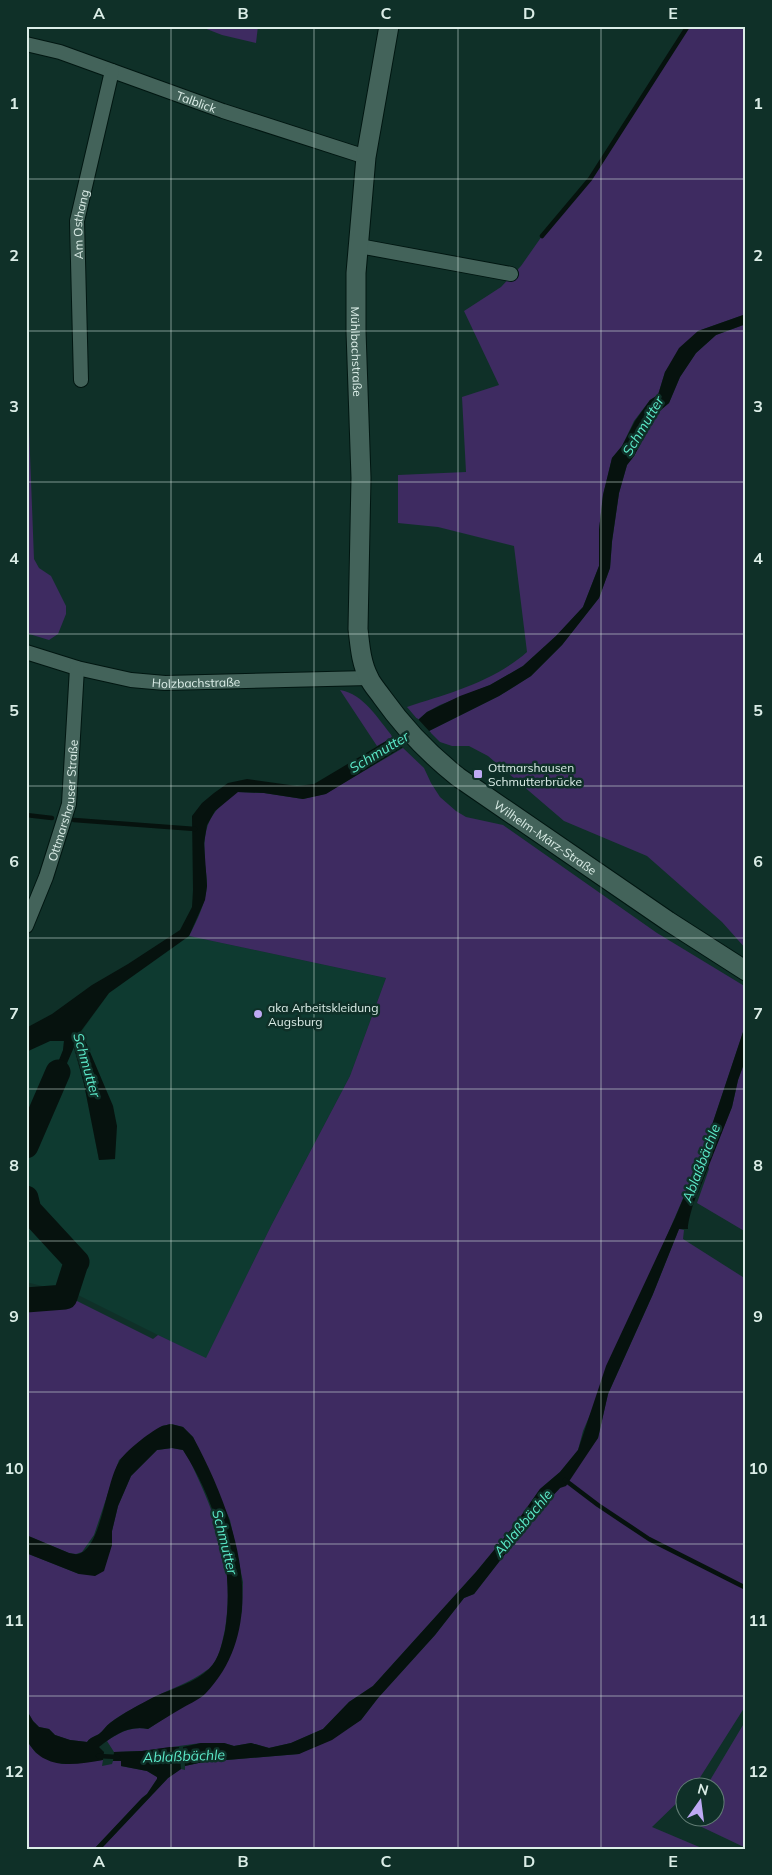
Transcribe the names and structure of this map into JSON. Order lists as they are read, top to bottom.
{
  "streets": {
    "street": [
      "Talblick",
      "Am Osthang",
      "Mühlbachstraße",
      "Holzbachstraße",
      "Ottmarshauser Straße",
      "Wilhelm-März-Straße"
    ]
  },
  "crossings": [
    ["Talblick", "Am Osthang"],
    ["Talblick", "Mühlbachstraße"],
    ["Mühlbachstraße", "Holzbachstraße"],
    ["Mühlbachstraße", "Wilhelm-März-Straße"],
    ["Holzbachstraße", "Ottmarshauser Straße"],
    ["Holzbachstraße", "Wilhelm-März-Straße"]
  ],
  "water": ["Schmutter", "Ablaßbächle"],
  "places": {
    "transit": ["Ottmarshausen Schmutterbrücke"],
    "other": ["aka Arbeitskleidung Augsburg"]
  },
  "north": "top",
  "grid": {
    "columns": [
      "A",
      "B",
      "C",
      "D",
      "E"
    ],
    "rows": [
      "1",
      "2",
      "3",
      "4",
      "5",
      "6",
      "7",
      "8",
      "9",
      "10",
      "11",
      "12"
    ]
  }
}
